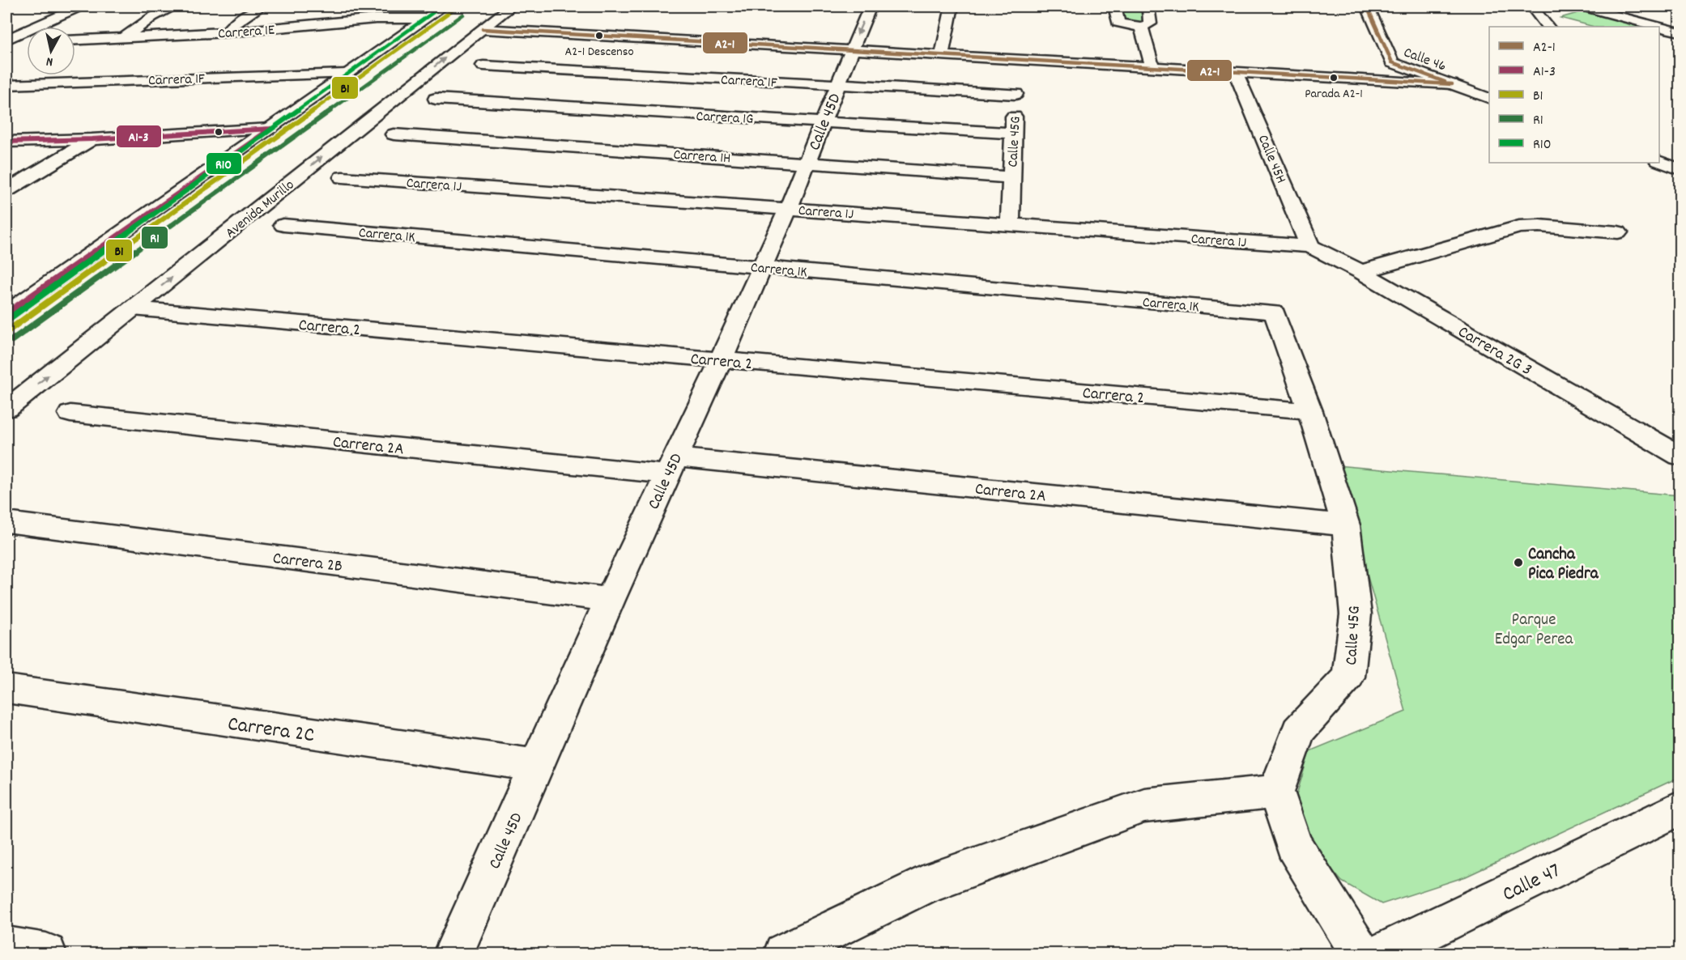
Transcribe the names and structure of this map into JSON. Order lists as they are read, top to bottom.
{
  "streets": {
    "street": [
      "Carrera 1E",
      "Calle 46",
      "Carrera 1F",
      "Carrera 1G",
      "Calle 45D",
      "Calle 45G",
      "Carrera 1H",
      "Calle 45H",
      "Carrera 1J",
      "Avenida Murillo",
      "Carrera 1K",
      "Carrera 2",
      "Carrera 2G 3",
      "Carrera 2A",
      "Carrera 2B",
      "Carrera 2C",
      "Calle 47"
    ]
  },
  "crossings": [
    ["Carrera 1F", "Calle 45D"],
    ["Carrera 1F", "Calle 45G"],
    ["Carrera 1G", "Calle 45D"],
    ["Carrera 1G", "Calle 45G"],
    ["Calle 45D", "Carrera 1H"],
    ["Calle 45D", "Carrera 1J"],
    ["Calle 45D", "Carrera 1K"],
    ["Calle 45D", "Carrera 2"],
    ["Calle 45D", "Carrera 2A"],
    ["Calle 45D", "Carrera 2B"],
    ["Calle 45D", "Carrera 2C"],
    ["Calle 45G", "Carrera 1H"],
    ["Calle 45G", "Carrera 1J"],
    ["Calle 45G", "Carrera 1K"],
    ["Calle 45G", "Carrera 2"],
    ["Calle 45G", "Carrera 2A"],
    ["Calle 45H", "Carrera 1J"],
    ["Calle 45H", "Carrera 2G 3"],
    ["Carrera 1J", "Carrera 2G 3"],
    ["Avenida Murillo", "Carrera 2"]
  ],
  "parks": ["Parque Edgar Perea"],
  "places": ["A2-1 Descenso", "Parada A2-1", "Cancha Pica Piedra"],
  "lines": [
    "transit line A2-1",
    "transit line B1",
    "transit line R10",
    "transit line R1",
    "transit line A1-3"
  ],
  "legend": [
    "A2-1",
    "A1-3",
    "B1",
    "R1",
    "R10"
  ],
  "north": "bottom"
}
